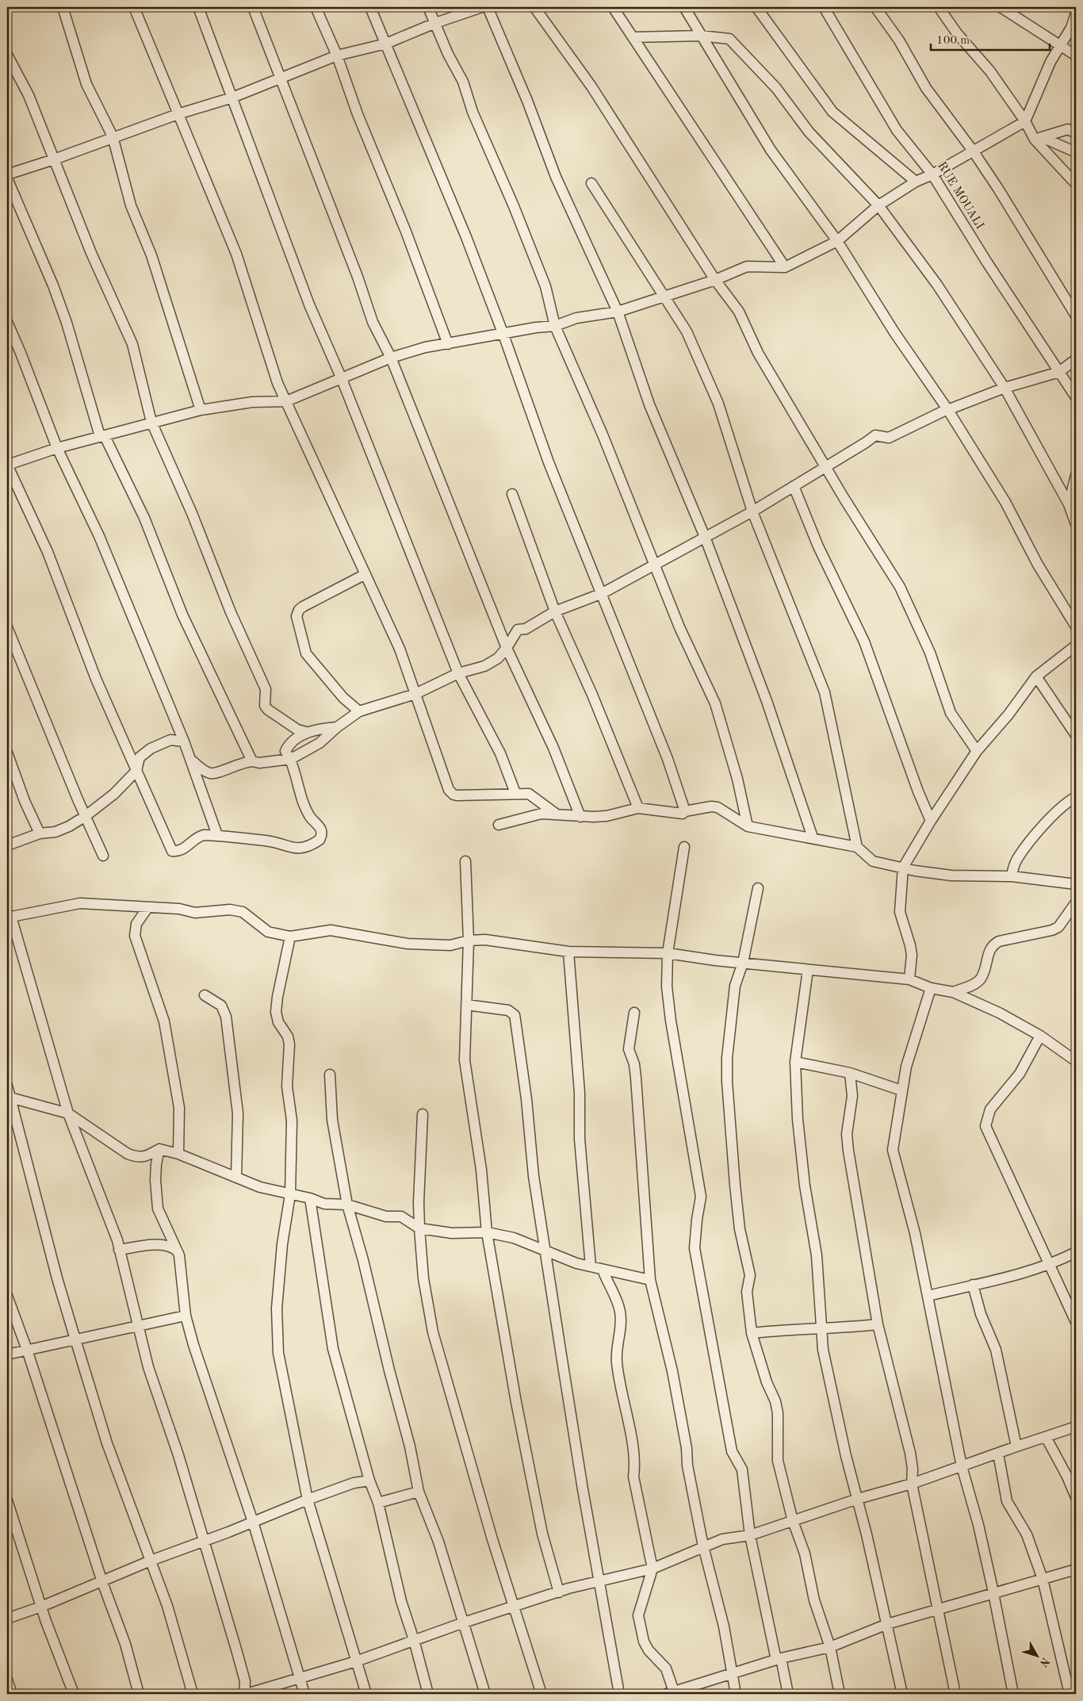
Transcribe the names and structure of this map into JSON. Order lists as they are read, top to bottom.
{
  "streets": {
    "street": ["RUE MOUALI"]
  },
  "scale_bar": "100 m",
  "north": "bottom right"
}
